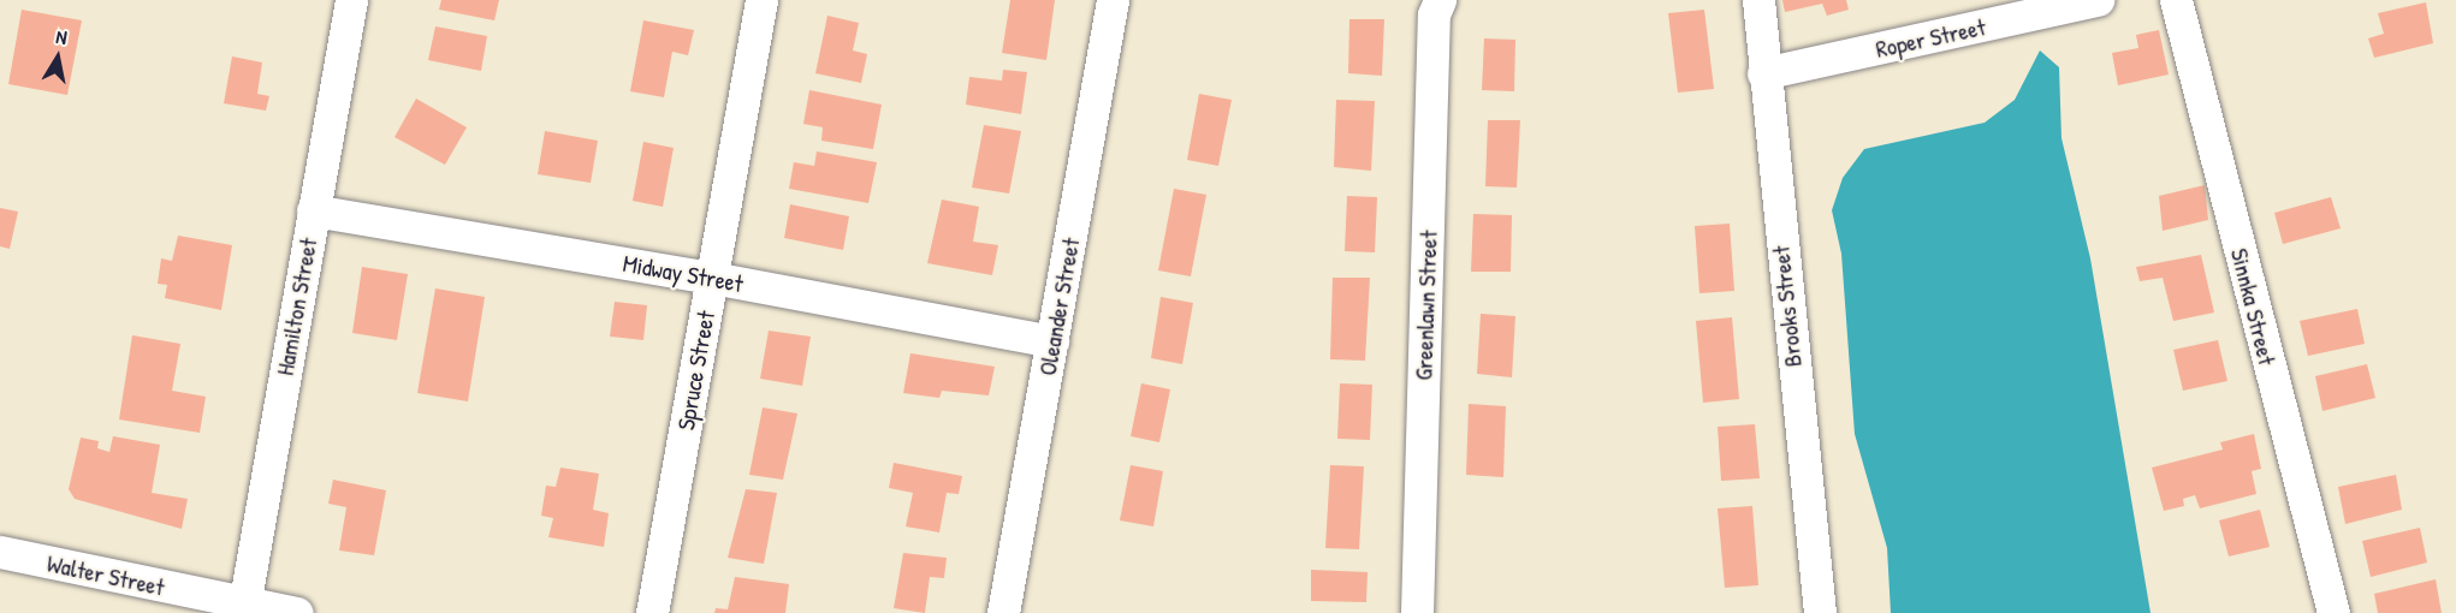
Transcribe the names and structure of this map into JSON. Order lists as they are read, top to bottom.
{
  "streets": {
    "street": [
      "Roper Street",
      "Midway Street",
      "Greenlawn Street",
      "Hamilton Street",
      "Oleander Street",
      "Brooks Street",
      "Sinnka Street",
      "Spruce Street",
      "Walter Street"
    ]
  },
  "crossings": [
    ["Roper Street", "Brooks Street"],
    ["Midway Street", "Hamilton Street"],
    ["Midway Street", "Oleander Street"],
    ["Midway Street", "Spruce Street"],
    ["Hamilton Street", "Walter Street"]
  ],
  "north": "top"
}
